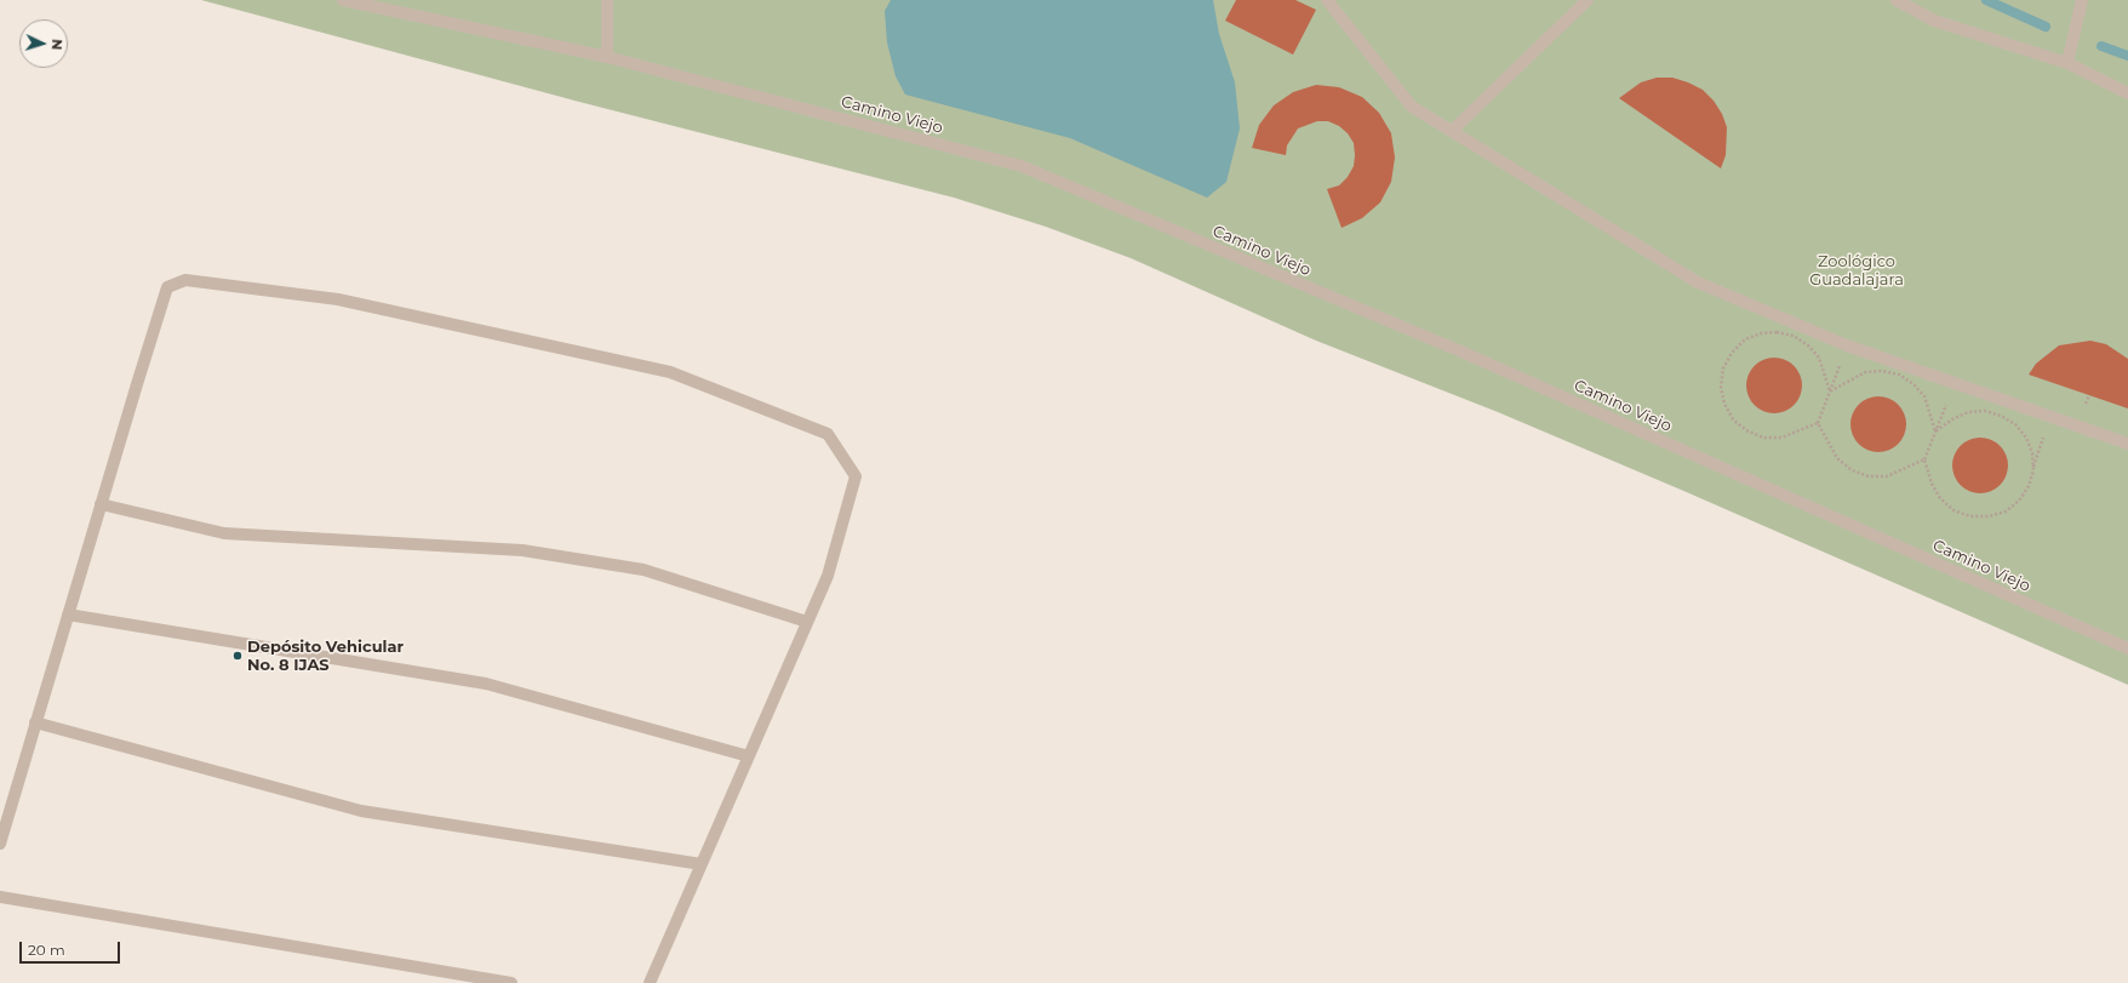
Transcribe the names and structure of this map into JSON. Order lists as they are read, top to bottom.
{
  "streets": {
    "street": ["Camino Viejo"]
  },
  "parks": ["Zoológico Guadalajara"],
  "places": ["Depósito Vehicular No. 8 IJAS"],
  "scale_bar": "20 m",
  "north": "right"
}
